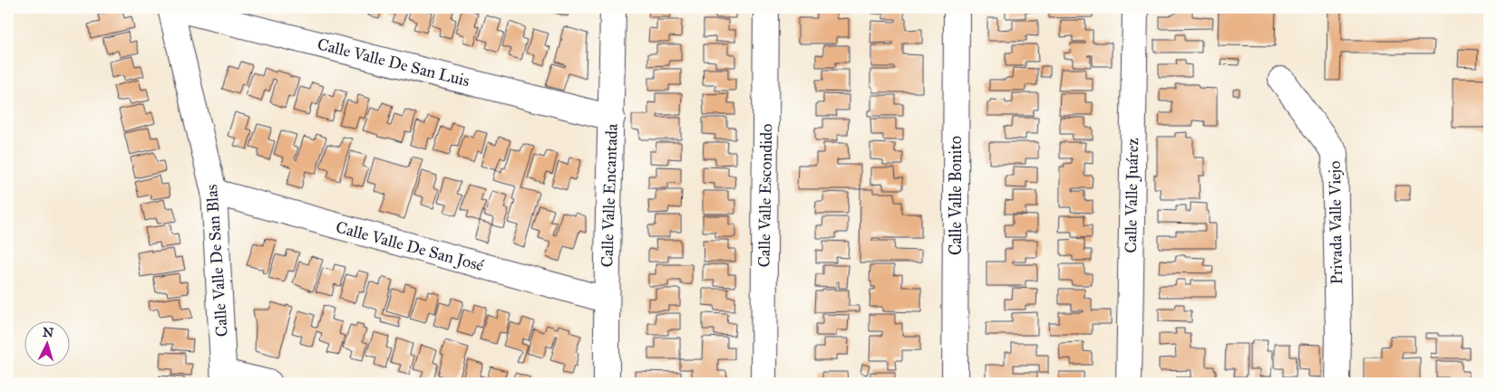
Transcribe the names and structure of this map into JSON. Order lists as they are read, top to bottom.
{
  "streets": {
    "street": [
      "Calle Valle De San Luis",
      "Calle Valle Encantada",
      "Calle Valle Escondido",
      "Calle Valle Bonito",
      "Calle Valle Juárez",
      "Privada Valle Viejo",
      "Calle Valle De San José",
      "Calle Valle De San Blas"
    ]
  },
  "crossings": [
    ["Calle Valle De San Luis", "Calle Valle Encantada"],
    ["Calle Valle Encantada", "Calle Valle De San José"],
    ["Calle Valle De San José", "Calle Valle De San Blas"]
  ],
  "north": "top"
}
